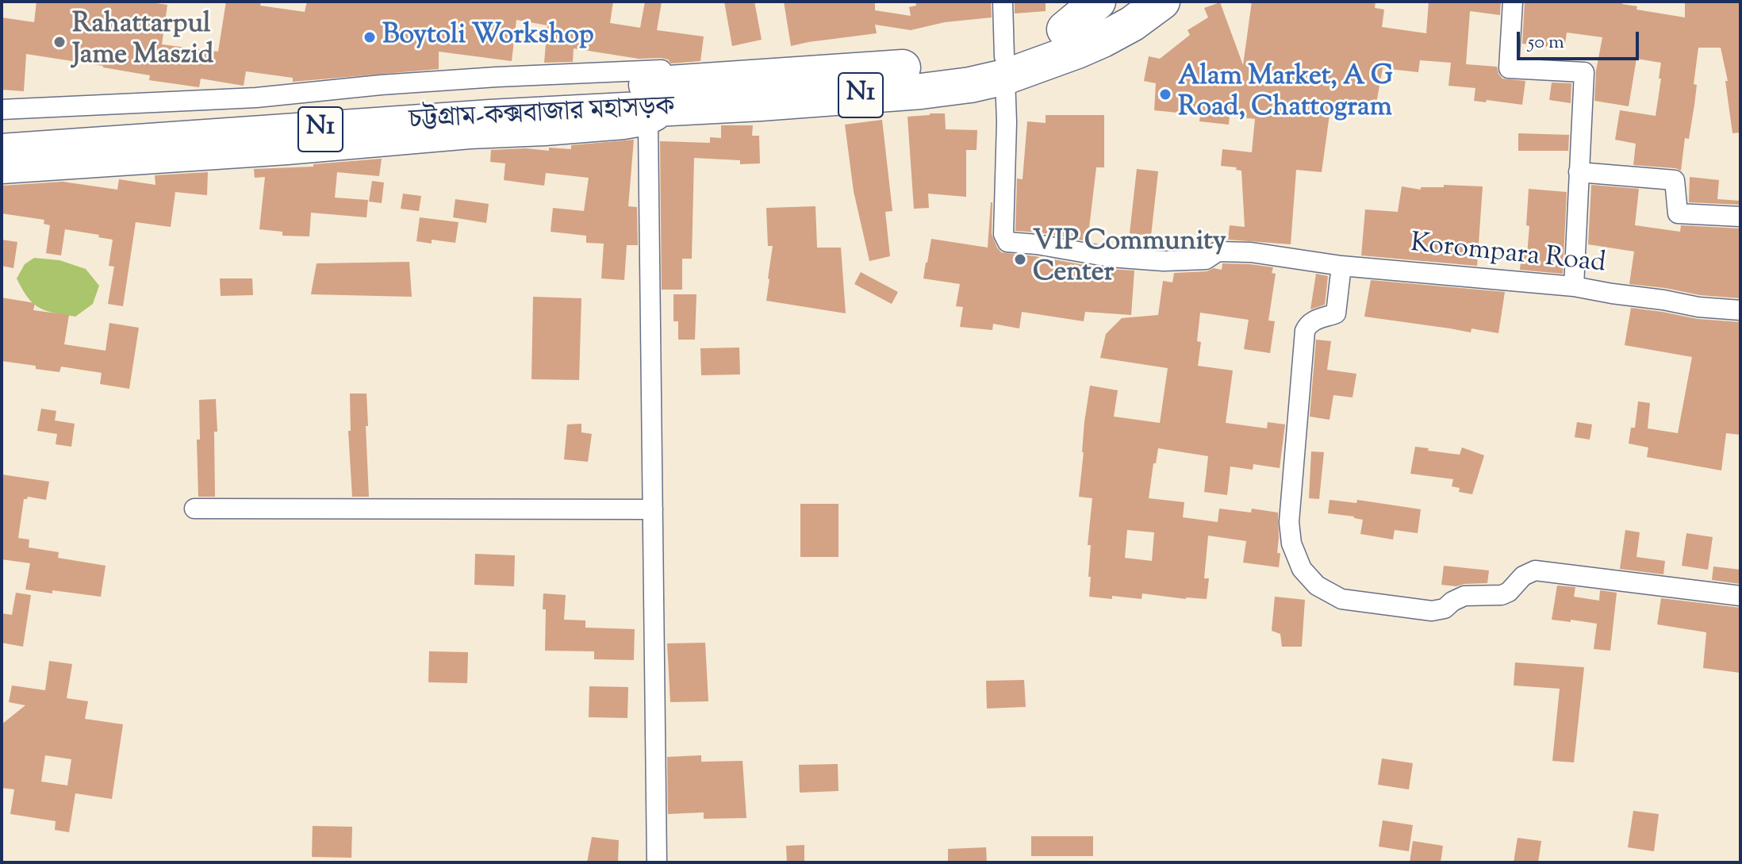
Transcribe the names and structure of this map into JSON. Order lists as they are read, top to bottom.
{
  "streets": {
    "highway": ["N1", "চট্টগ্রাম-কক্সবাজার মহাসড়ক"],
    "street": ["Korompara Road"]
  },
  "crossings": [
    ["N1", "চট্টগ্রাম-কক্সবাজার মহাসড়ক"],
    ["চট্টগ্রাম-কক্সবাজার মহাসড়ক", "Korompara Road"]
  ],
  "places": [
    "Boytoli Workshop",
    "Rahattarpul Jame Maszid",
    "Alam Market, A G Road, Chattogram",
    "VIP Community Center"
  ],
  "scale_bar": "50 m"
}
